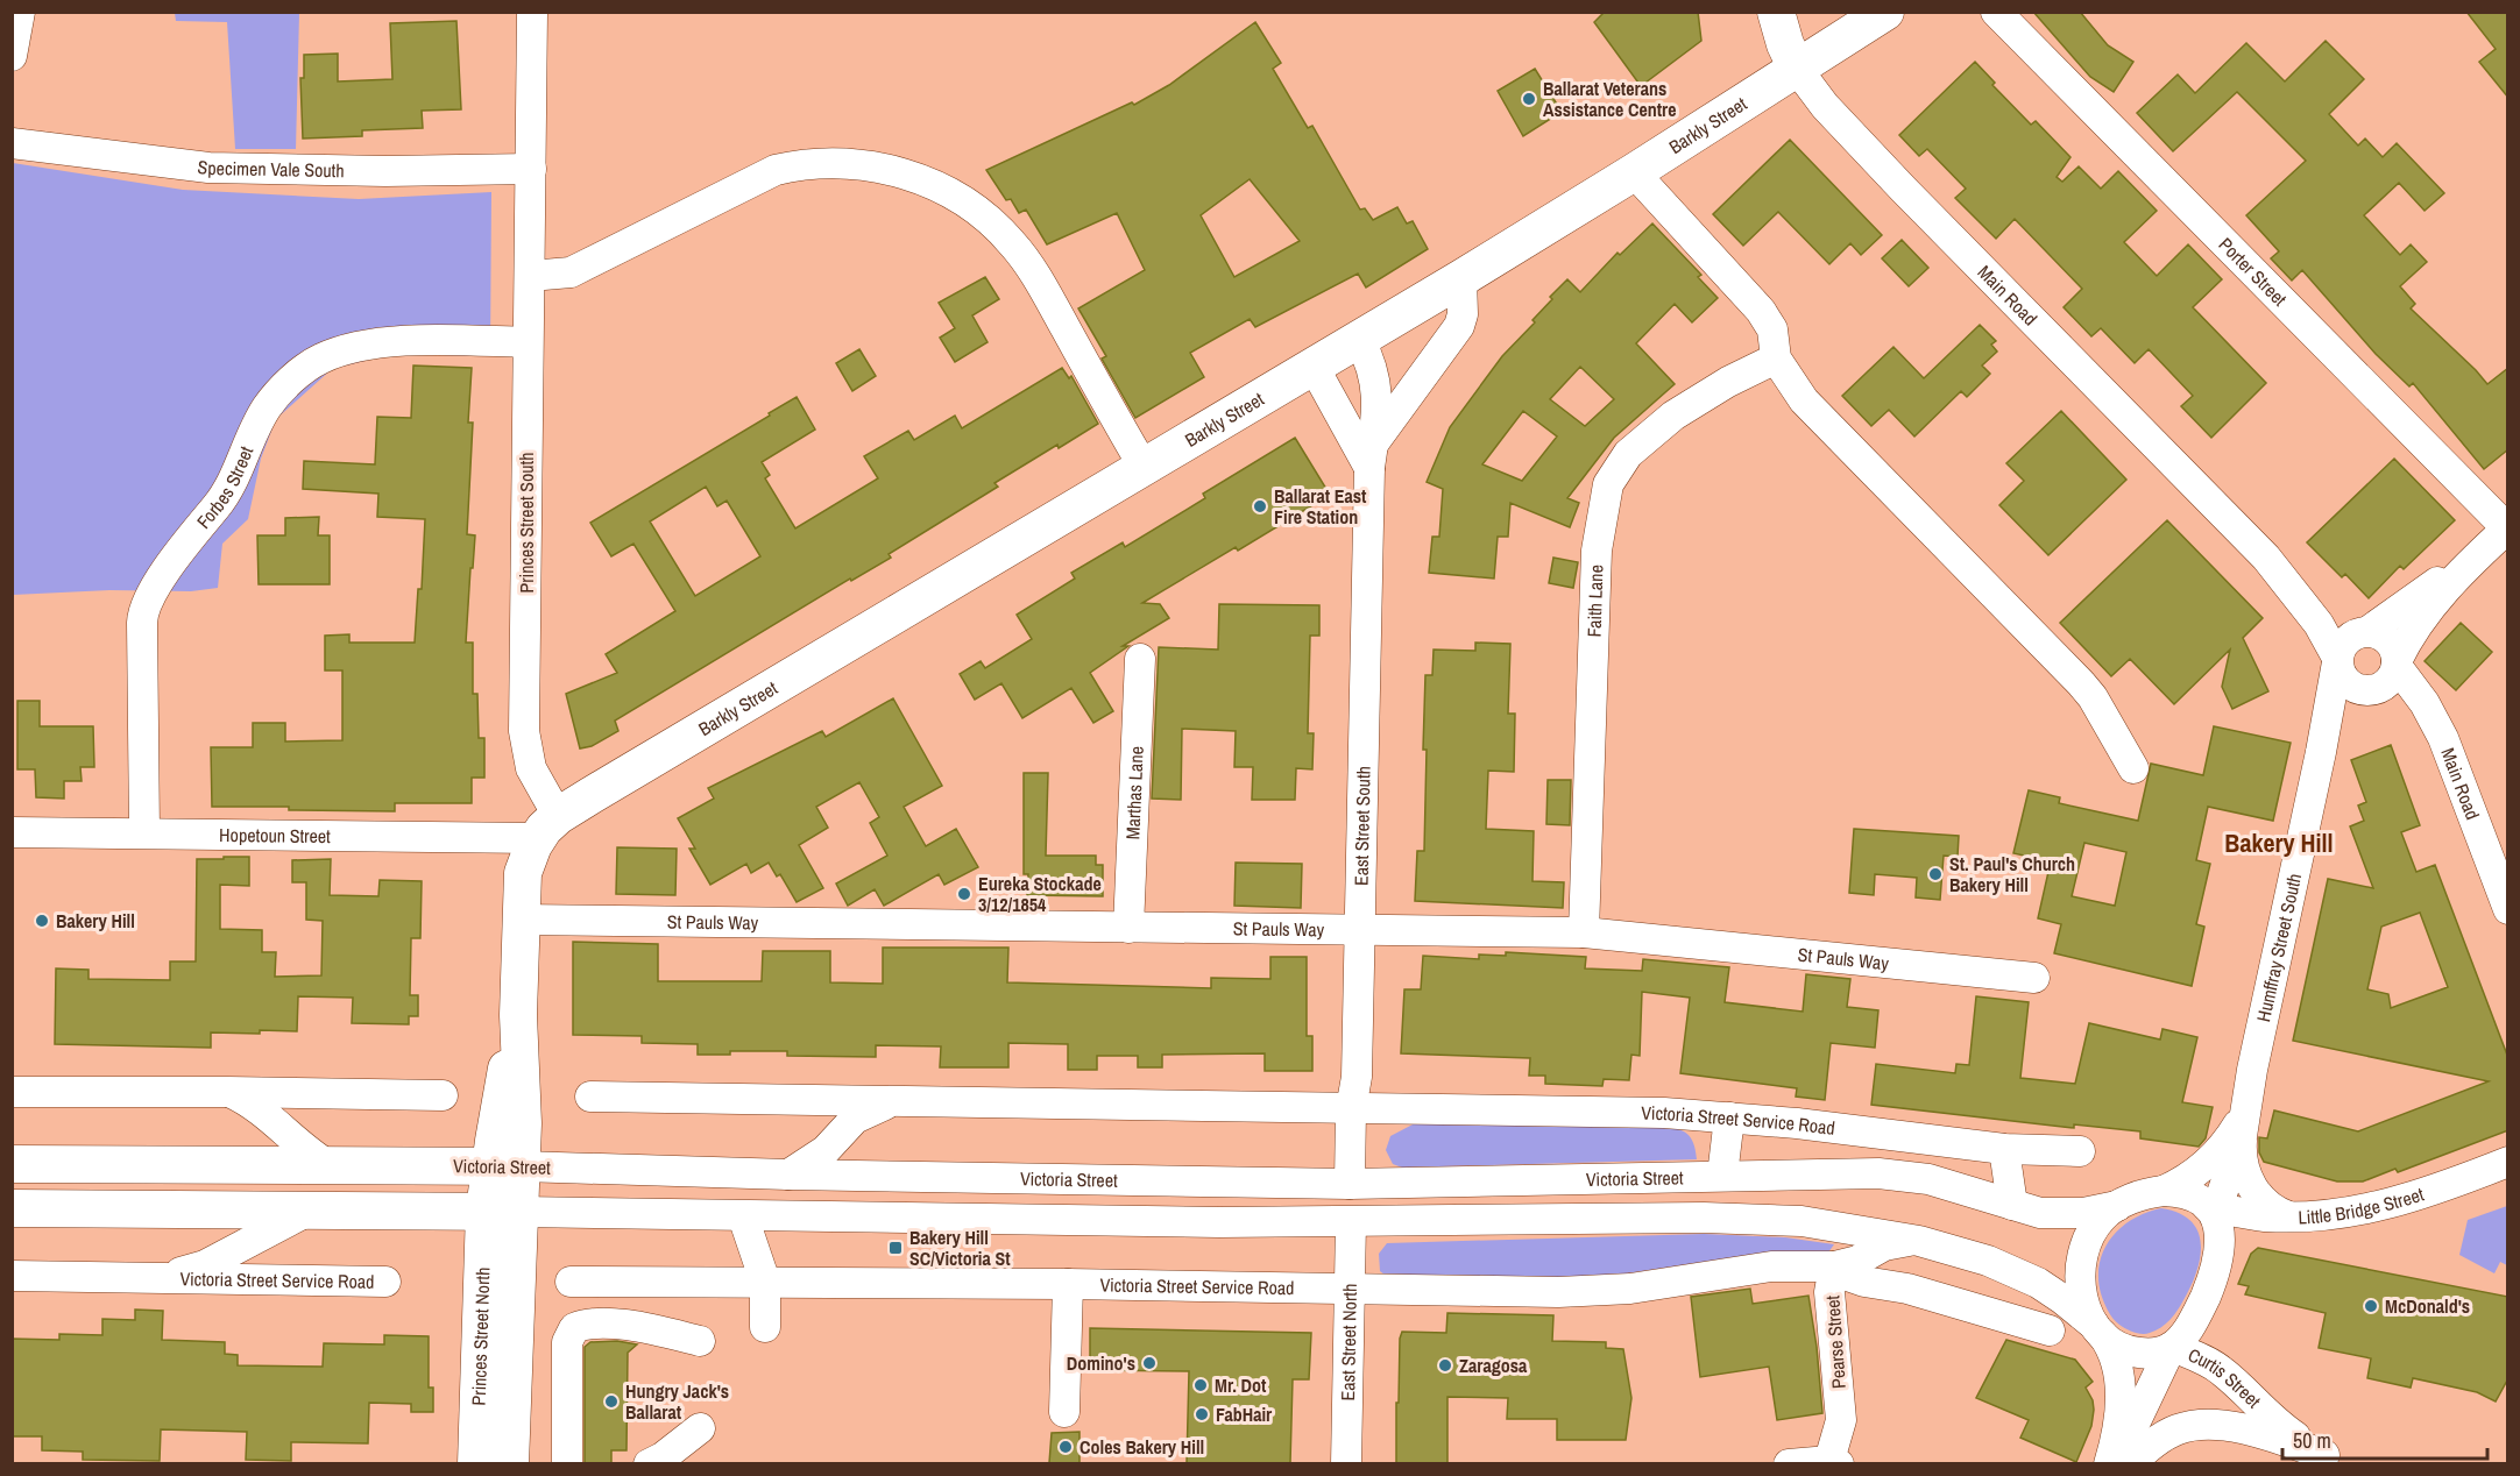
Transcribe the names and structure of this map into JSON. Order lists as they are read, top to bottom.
{
  "streets": {
    "main road": [
      "Barkly Street",
      "Main Road",
      "Victoria Street",
      "Princes Street North"
    ],
    "street": [
      "Specimen Vale South",
      "Porter Street",
      "Forbes Street",
      "Princes Street South",
      "Faith Lane",
      "Marthas Lane",
      "East Street South",
      "Hopetoun Street",
      "St Pauls Way",
      "Humffray Street South",
      "Victoria Street Service Road",
      "Little Bridge Street",
      "Pearse Street",
      "East Street North",
      "Curtis Street"
    ]
  },
  "crossings": [
    ["Barkly Street", "Main Road"],
    ["Barkly Street", "Princes Street South"],
    ["Barkly Street", "East Street South"],
    ["Barkly Street", "Hopetoun Street"],
    ["Specimen Vale South", "Princes Street South"],
    ["Main Road", "Humffray Street South"],
    ["Forbes Street", "Princes Street South"],
    ["Forbes Street", "Hopetoun Street"],
    ["Princes Street South", "Hopetoun Street"],
    ["Faith Lane", "St Pauls Way"],
    ["Marthas Lane", "St Pauls Way"],
    ["East Street South", "St Pauls Way"],
    ["East Street South", "Victoria Street Service Road"],
    ["East Street South", "Victoria Street"],
    ["East Street South", "East Street North"],
    ["Humffray Street South", "Victoria Street"],
    ["Humffray Street South", "Little Bridge Street"],
    ["Humffray Street South", "Curtis Street"],
    ["Victoria Street Service Road", "Victoria Street"],
    ["Victoria Street Service Road", "Pearse Street"],
    ["Victoria Street Service Road", "East Street North"],
    ["Victoria Street", "Little Bridge Street"],
    ["Victoria Street", "Princes Street North"],
    ["Victoria Street", "Pearse Street"],
    ["Victoria Street", "East Street North"],
    ["Victoria Street", "Curtis Street"],
    ["Little Bridge Street", "Curtis Street"]
  ],
  "districts": ["Bakery Hill"],
  "places": {
    "other": [
      "Ballarat Veterans Assistance Centre",
      "Ballarat East Fire Station",
      "St. Paul's Church Bakery Hill",
      "Eureka Stockade 3/12/1854",
      "Bakery Hill",
      "McDonald's",
      "Domino's",
      "Zaragosa",
      "Mr. Dot",
      "Hungry Jack's Ballarat",
      "FabHair",
      "Coles Bakery Hill"
    ],
    "transit": ["Bakery Hill SC/Victoria St"]
  },
  "scale_bar": "50 m"
}
